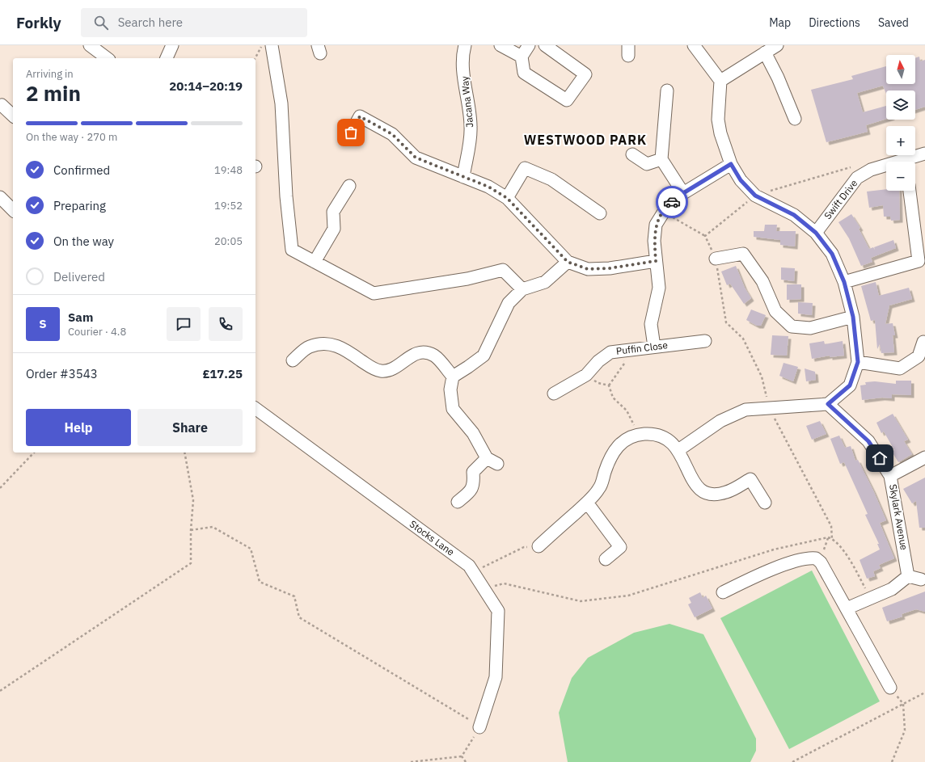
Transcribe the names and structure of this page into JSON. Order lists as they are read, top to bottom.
{
  "streets": {
    "street": [
      "Jacana Way",
      "Swift Drive",
      "Puffin Close",
      "Skylark Avenue",
      "Stocks Lane"
    ]
  },
  "districts": ["WESTWOOD PARK"],
  "north": "top",
  "page": {
    "header": "Forkly",
    "search": "Search here",
    "nav": ["Map", "Directions", "Saved"],
    "map_buttons": ["+", "−"],
    "heading": ["2 min", "Arriving in", "20:14–20:19"],
    "panel": [
      "Sam",
      "Courier · 4.8",
      "Order #3543",
      "£17.25"
    ],
    "bar": "On the way · 270 m",
    "list": [
      ["Confirmed", "19:48"],
      ["Preparing", "19:52"],
      ["On the way", "20:05"],
      "Delivered"
    ],
    "round": "S",
    "buttons": ["Help", "Share"]
  }
}
